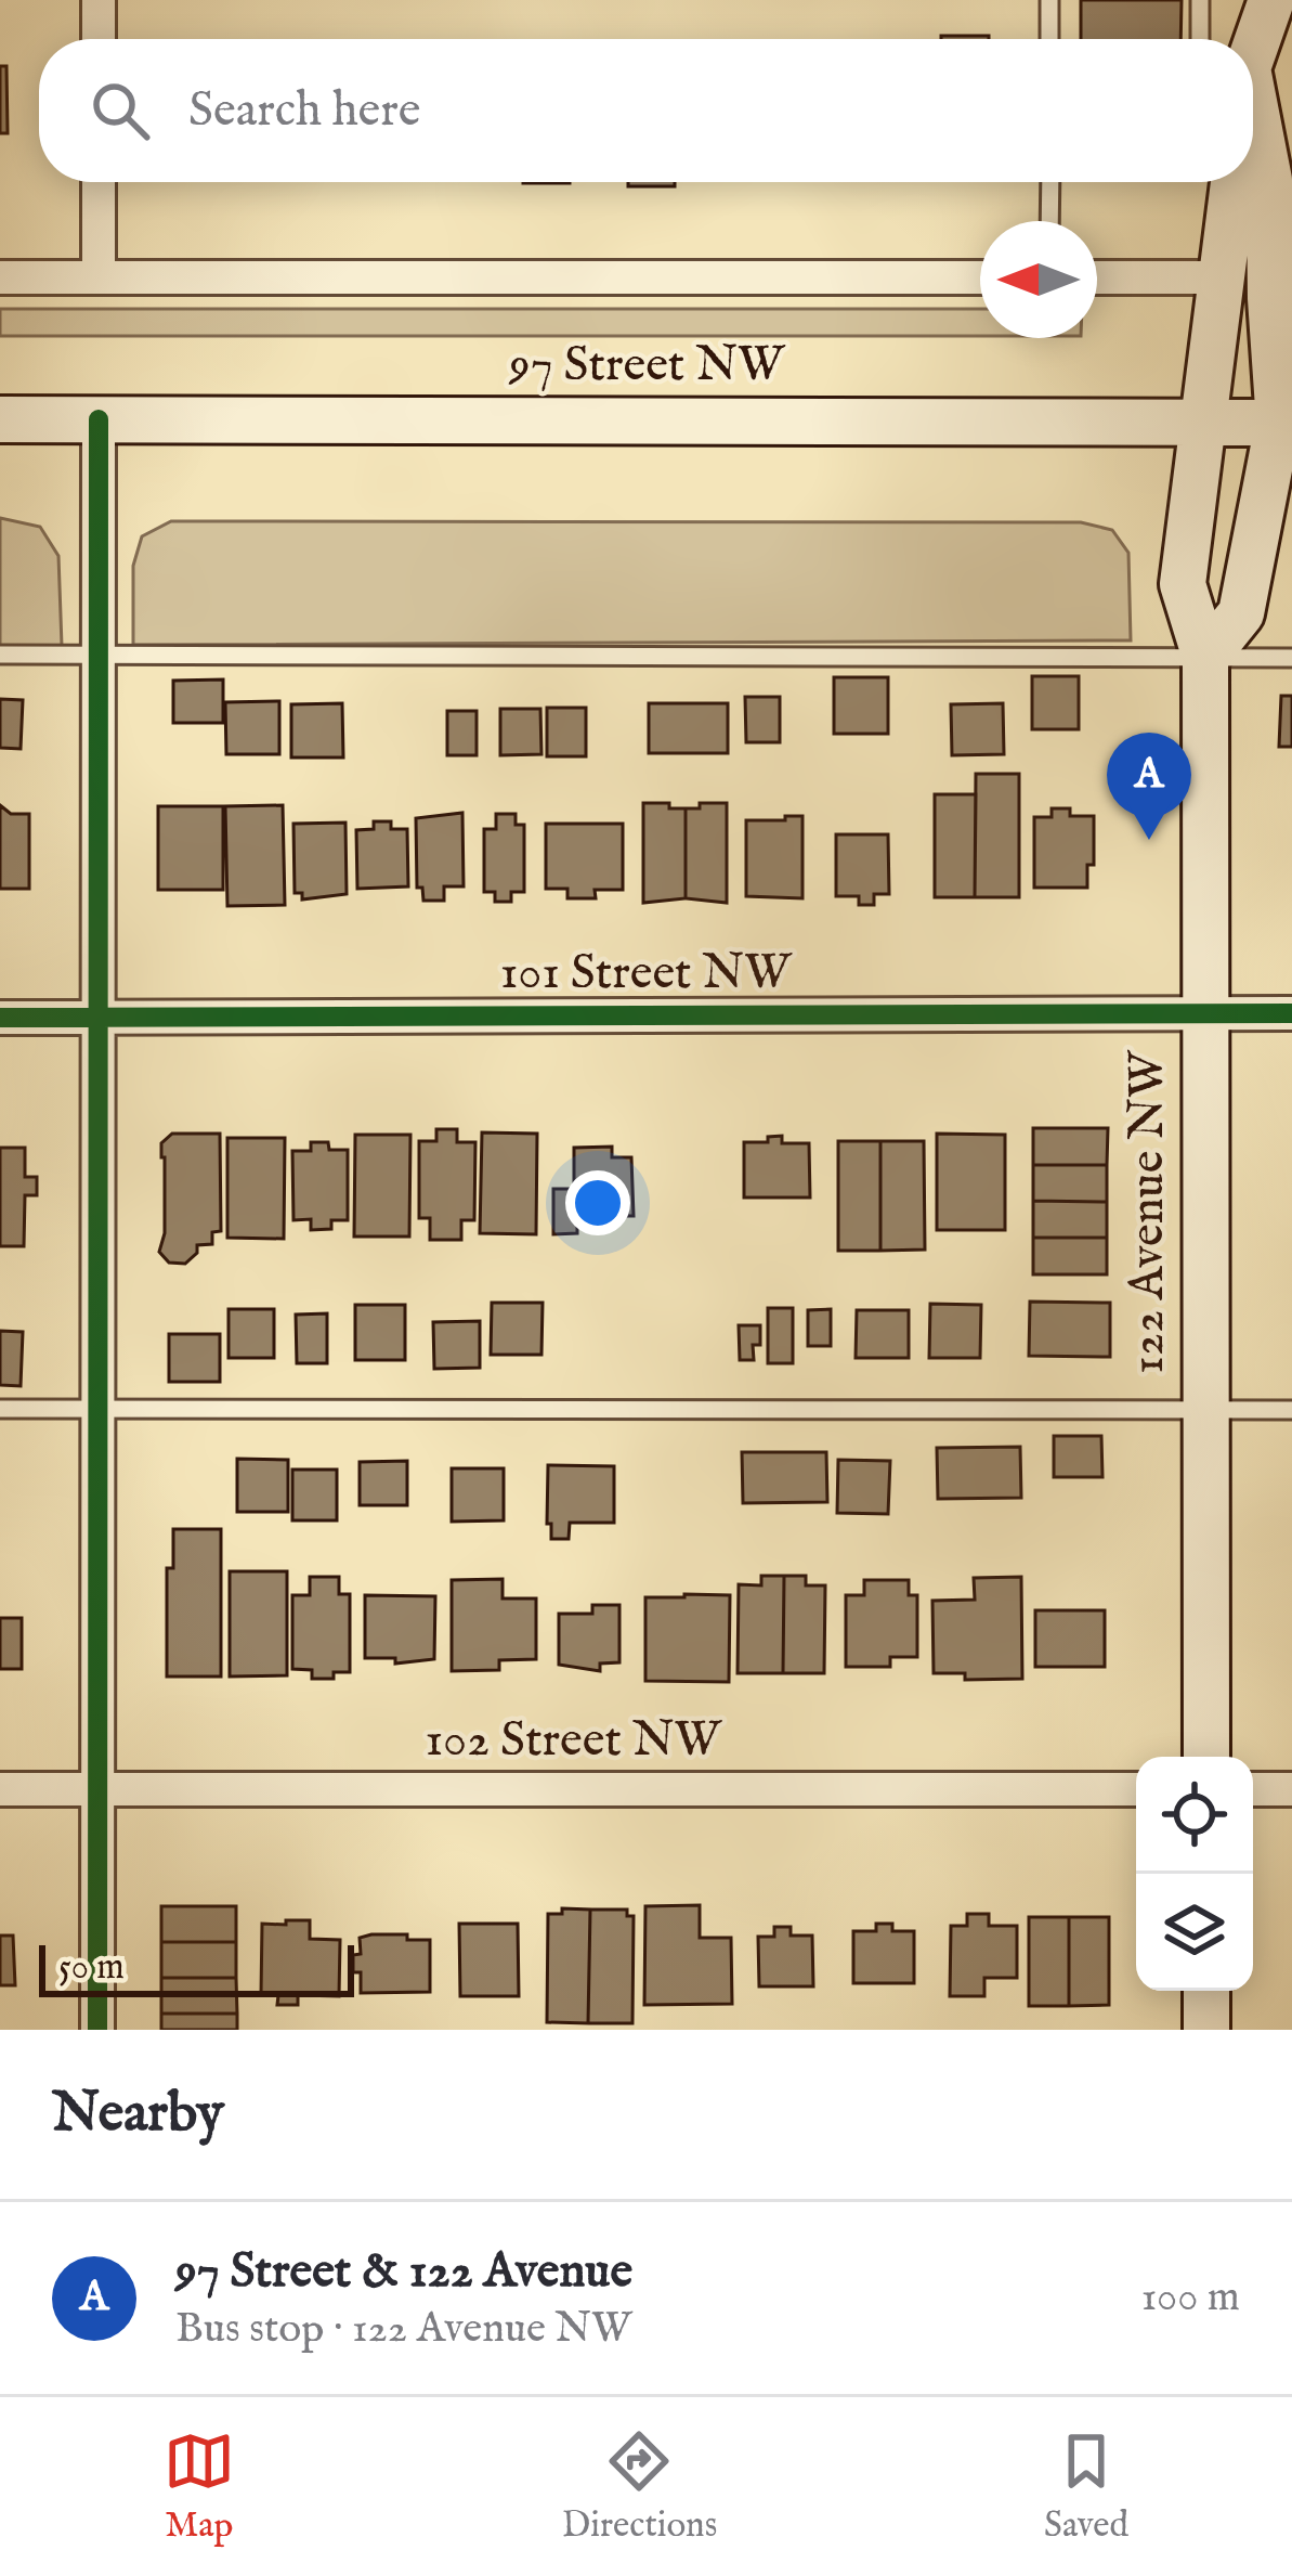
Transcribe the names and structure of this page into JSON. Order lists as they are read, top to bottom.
{
  "streets": {
    "street": [
      "97 Street NW",
      "101 Street NW",
      "122 Avenue NW",
      "102 Street NW"
    ]
  },
  "crossings": [
    ["97 Street NW", "122 Avenue NW"],
    ["101 Street NW", "122 Avenue NW"]
  ],
  "scale_bar": "50 m",
  "north": "left",
  "page": {
    "search": "Search here",
    "pins": "A",
    "scale": "50 m",
    "heading": "Nearby",
    "list": [
      {
        "mark": "A",
        "name": "97 Street & 122 Avenue",
        "note": "Bus stop · 122 Avenue NW",
        "value": "100 m"
      }
    ],
    "nav": ["Map", "Directions", "Saved"]
  }
}
